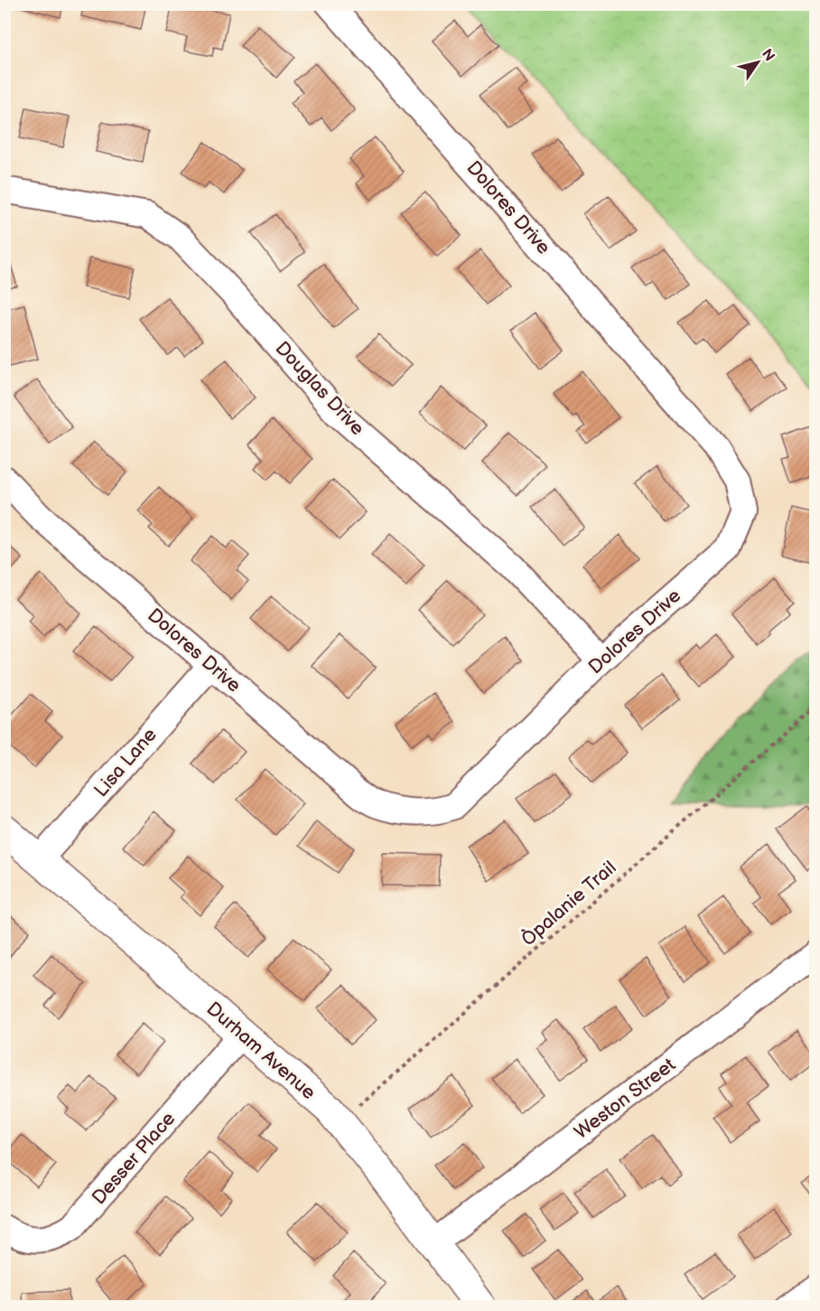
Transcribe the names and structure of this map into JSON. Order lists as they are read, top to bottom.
{
  "streets": {
    "street": [
      "Dolores Drive",
      "Douglas Drive",
      "Lisa Lane",
      "Durham Avenue",
      "Weston Street",
      "Desser Place"
    ],
    "path": ["Òpalanie Trail"]
  },
  "crossings": [
    ["Dolores Drive", "Douglas Drive"],
    ["Dolores Drive", "Lisa Lane"],
    ["Lisa Lane", "Durham Avenue"],
    ["Òpalanie Trail", "Durham Avenue"],
    ["Durham Avenue", "Weston Street"],
    ["Durham Avenue", "Desser Place"]
  ],
  "north": "top right"
}
